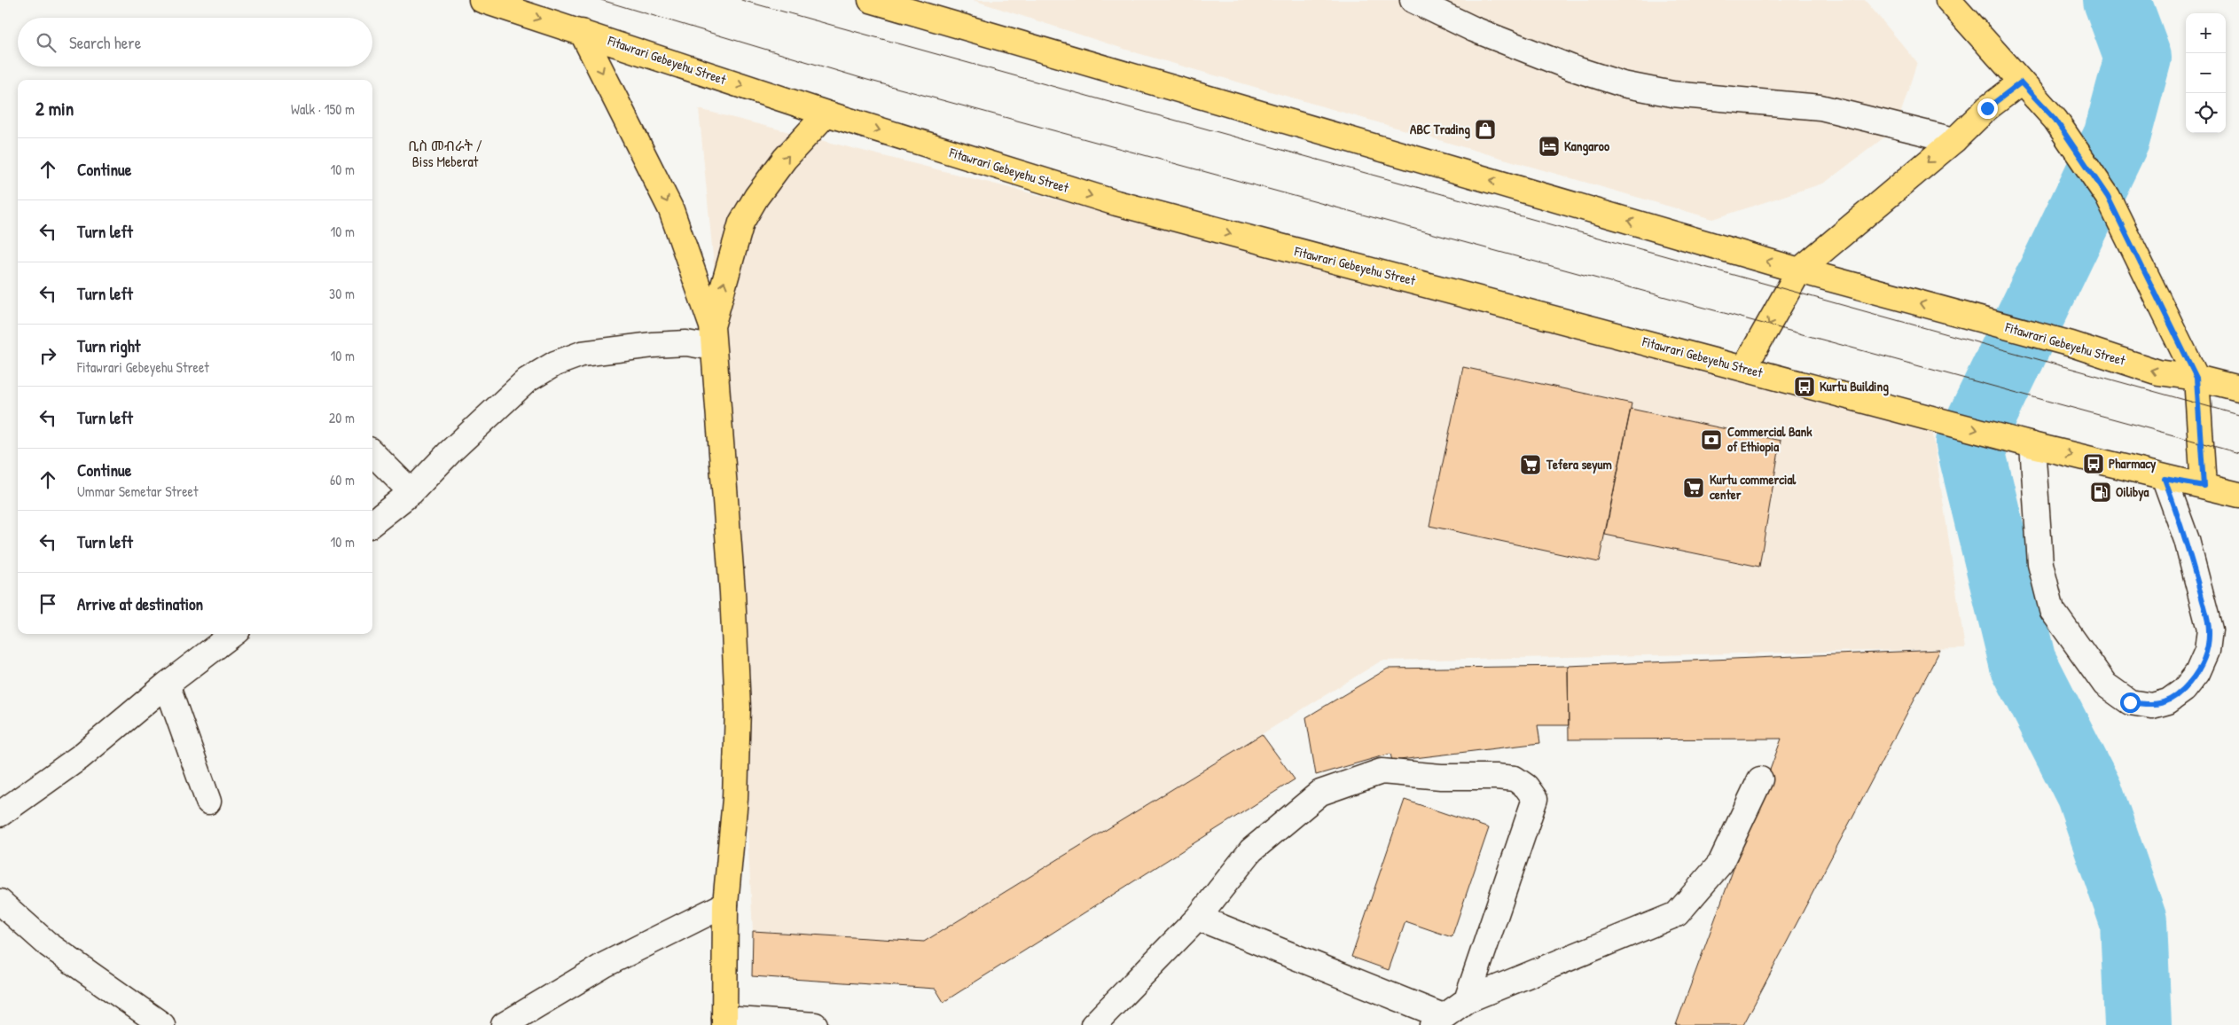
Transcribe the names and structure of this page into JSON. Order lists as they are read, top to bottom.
{
  "streets": {
    "main road": ["Fitawrari Gebeyehu Street"]
  },
  "districts": ["ቢስ መብራት / Biss Meberat"],
  "places": {
    "shop": ["ABC Trading"],
    "hotel": ["Kangaroo"],
    "bus stop": ["Kurtu Building", "Pharmacy"],
    "bank": ["Commercial Bank of Ethiopia"],
    "supermarket": ["Tefera seyum", "Kurtu commercial center"],
    "fuel station": ["Oilibya"]
  },
  "page": {
    "map_buttons": ["+", "−"],
    "search": "Search here",
    "heading": ["2 min", "Walk · 150 m"],
    "list": [
      ["Continue", "10 m"],
      ["Turn left", "10 m"],
      ["Turn left", "30 m"],
      ["Turn right", "Fitawrari Gebeyehu Street", "10 m"],
      ["Turn left", "20 m"],
      ["Continue", "Ummar Semetar Street", "60 m"],
      ["Turn left", "10 m"],
      "Arrive at destination"
    ]
  }
}
